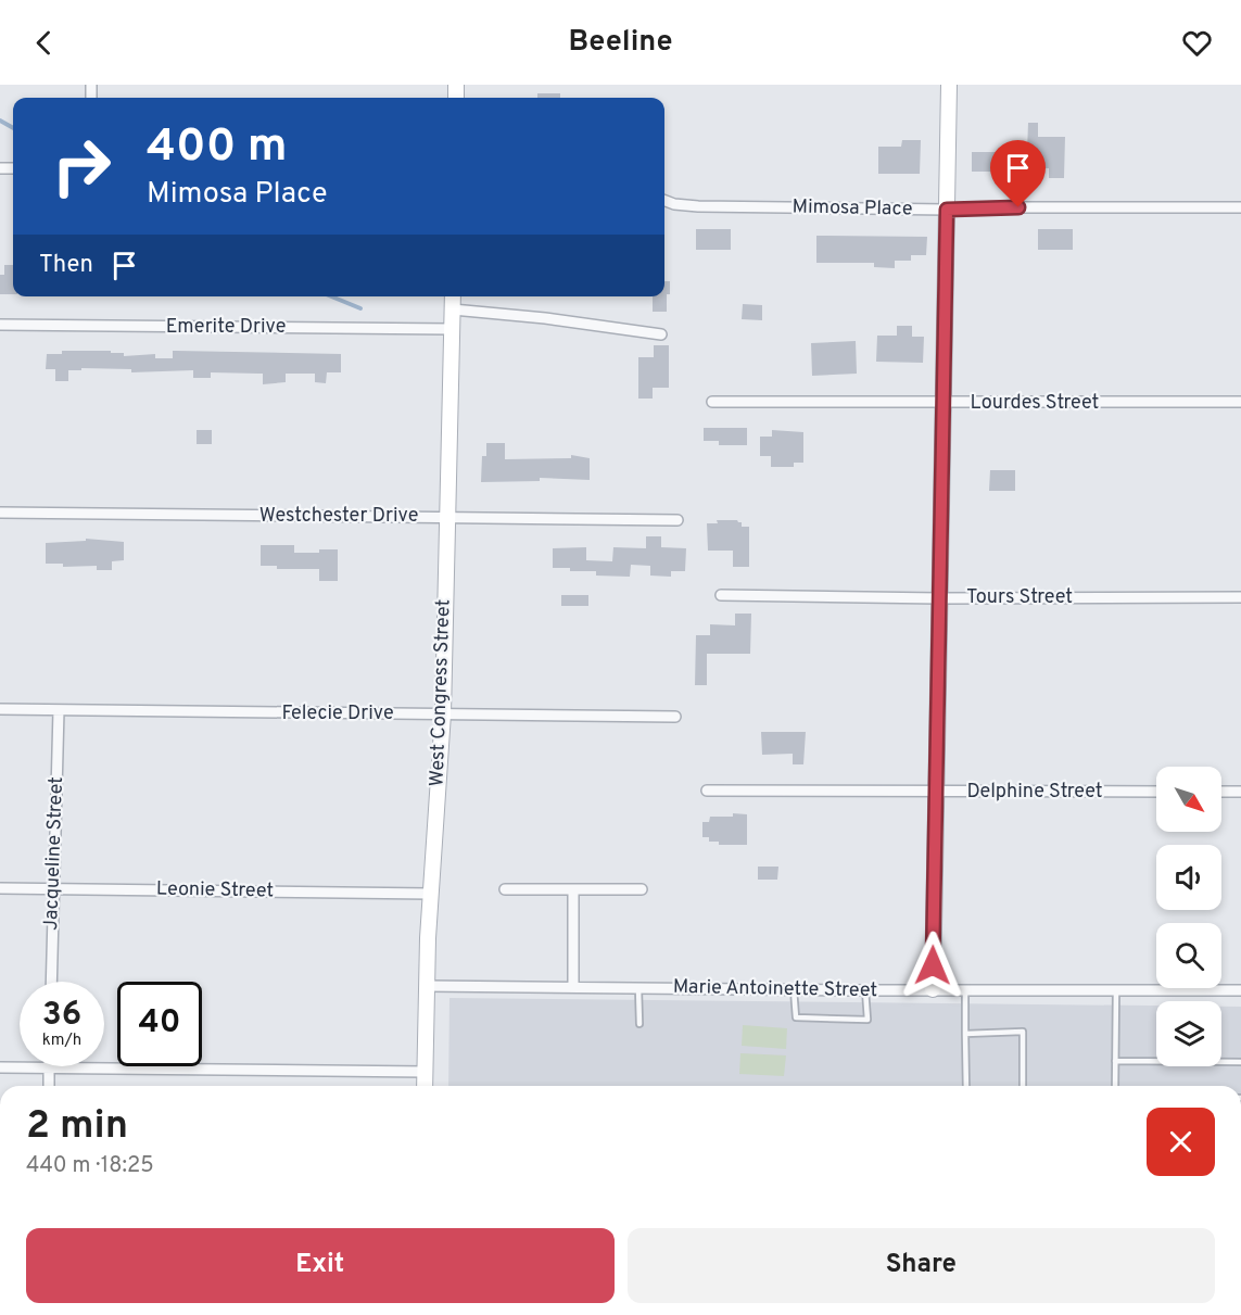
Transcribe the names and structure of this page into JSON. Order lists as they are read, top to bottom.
{
  "streets": {
    "street": [
      "Mimosa Place",
      "Emerite Drive",
      "Lourdes Street",
      "Westchester Drive",
      "Tours Street",
      "West Congress Street",
      "Felecie Drive",
      "Delphine Street",
      "Jacqueline Street",
      "Leonie Street",
      "Marie Antoinette Street"
    ]
  },
  "crossings": [
    ["Emerite Drive", "West Congress Street"],
    ["Westchester Drive", "West Congress Street"],
    ["West Congress Street", "Felecie Drive"],
    ["West Congress Street", "Leonie Street"],
    ["West Congress Street", "Marie Antoinette Street"],
    ["Felecie Drive", "Jacqueline Street"],
    ["Jacqueline Street", "Leonie Street"]
  ],
  "north": "bottom right",
  "page": {
    "header": "Beeline",
    "turn": ["400 m", "Mimosa Place"],
    "then": "Then",
    "speed": "36 km/h",
    "limit": "40",
    "heading": ["2 min", "440 m · 18:25"],
    "buttons": ["Exit", "Share"]
  }
}
